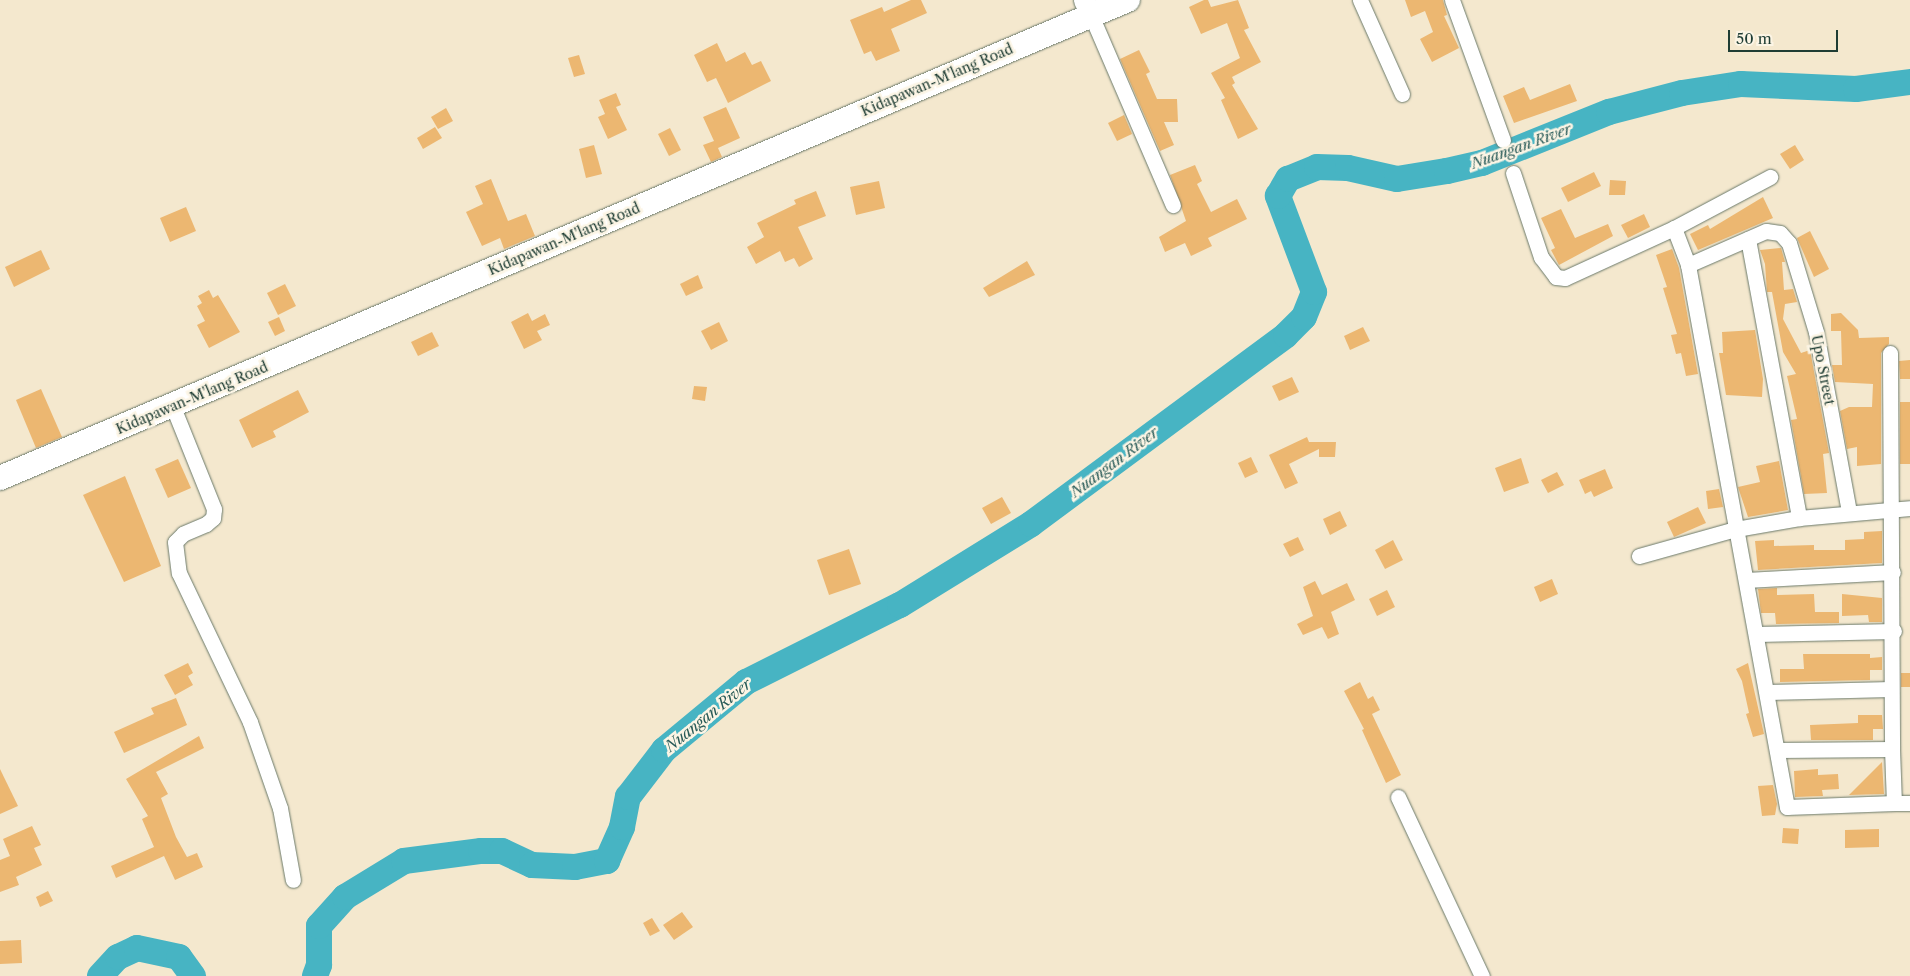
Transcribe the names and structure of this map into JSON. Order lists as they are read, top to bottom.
{
  "streets": {
    "main road": ["Kidapawan-M'lang Road"],
    "street": ["Upo Street"]
  },
  "water": ["Nuangan River"],
  "scale_bar": "50 m"
}
